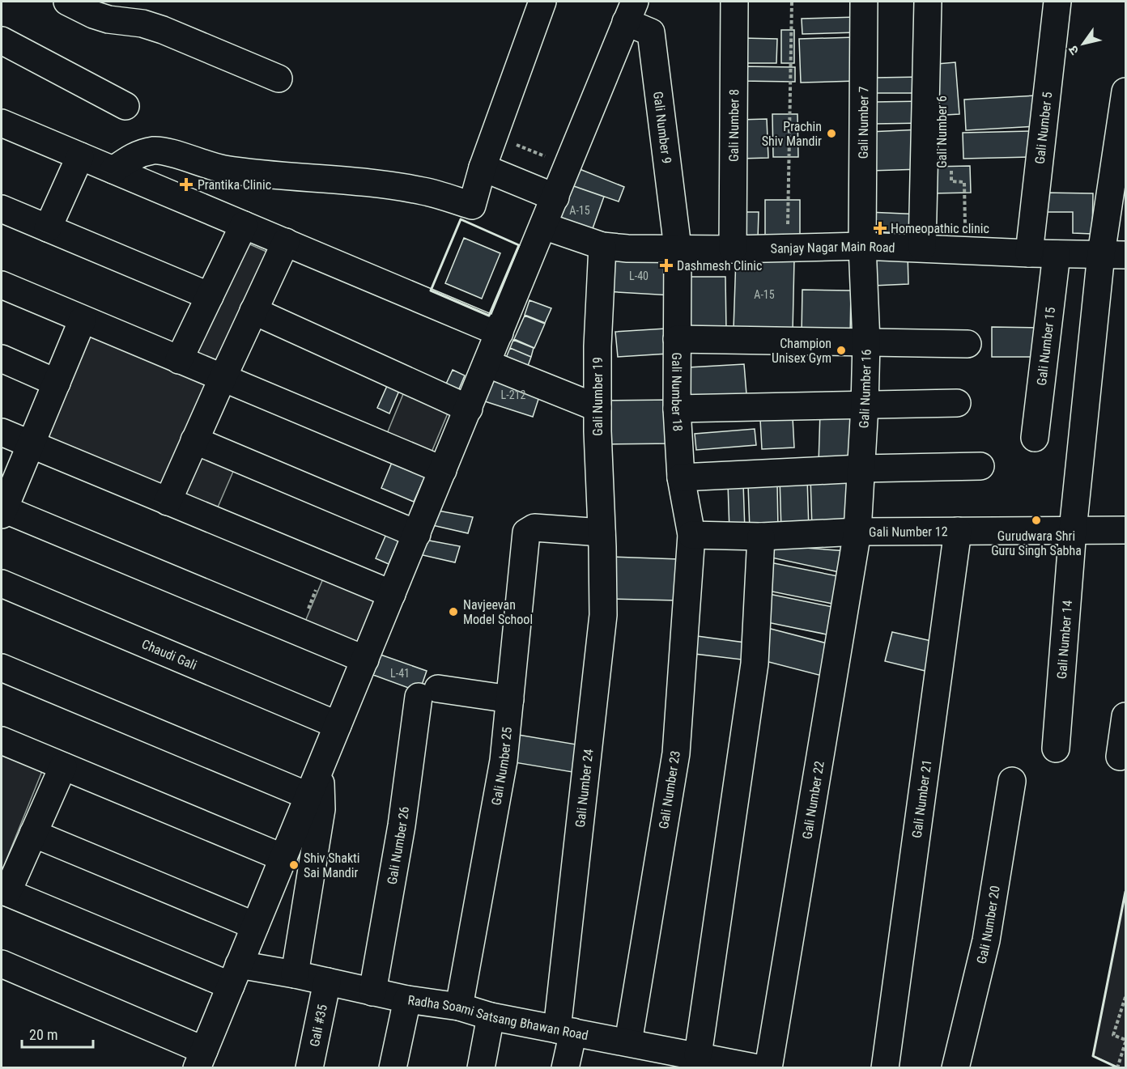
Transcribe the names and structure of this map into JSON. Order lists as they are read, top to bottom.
{
  "streets": {
    "street": [
      "Gali Number 7",
      "Gali Number 8",
      "Gali Number 9",
      "Gali Number 5",
      "Sanjay Nagar Main Road",
      "Gali Number 15",
      "Gali Number 16",
      "Gali Number 18",
      "Gali Number 19",
      "Gali Number 12",
      "Gali Number 14",
      "Chaudi Gali",
      "Gali Number 25",
      "Gali Number 24",
      "Gali Number 23",
      "Gali Number 22",
      "Gali Number 21",
      "Gali Number 26",
      "Gali Number 20",
      "Radha Soami Satsang Bhawan Road",
      "Gali #35"
    ],
    "path": ["Gali Number 6"]
  },
  "crossings": [
    ["Gali Number 7", "Sanjay Nagar Main Road"],
    ["Gali Number 7", "Gali Number 16"],
    ["Gali Number 8", "Sanjay Nagar Main Road"],
    ["Gali Number 9", "Sanjay Nagar Main Road"],
    ["Gali Number 9", "Gali Number 18"],
    ["Gali Number 5", "Sanjay Nagar Main Road"],
    ["Gali Number 6", "Sanjay Nagar Main Road"],
    ["Sanjay Nagar Main Road", "Gali Number 15"],
    ["Sanjay Nagar Main Road", "Gali Number 16"],
    ["Sanjay Nagar Main Road", "Gali Number 18"],
    ["Sanjay Nagar Main Road", "Gali Number 19"],
    ["Sanjay Nagar Main Road", "Gali Number 14"],
    ["Gali Number 16", "Gali Number 12"],
    ["Gali Number 16", "Gali Number 22"],
    ["Gali Number 18", "Gali Number 12"],
    ["Gali Number 18", "Gali Number 23"],
    ["Gali Number 19", "Gali Number 25"],
    ["Gali Number 19", "Gali Number 24"],
    ["Gali Number 12", "Gali Number 14"],
    ["Gali Number 12", "Gali Number 23"],
    ["Gali Number 12", "Gali Number 22"],
    ["Gali Number 12", "Gali Number 21"],
    ["Gali Number 25", "Gali Number 24"],
    ["Gali Number 25", "Gali Number 26"],
    ["Gali Number 25", "Radha Soami Satsang Bhawan Road"],
    ["Gali Number 24", "Radha Soami Satsang Bhawan Road"],
    ["Gali Number 23", "Radha Soami Satsang Bhawan Road"],
    ["Gali Number 26", "Radha Soami Satsang Bhawan Road"],
    ["Radha Soami Satsang Bhawan Road", "Gali #35"]
  ],
  "places": {
    "other": [
      "Prachin Shiv Mandir",
      "Champion Unisex Gym",
      "Gurudwara Shri Guru Singh Sabha",
      "Navjeevan Model School",
      "Shiv Shakti Sai Mandir"
    ],
    "health": ["Prantika Clinic", "Homeopathic clinic", "Dashmesh Clinic"]
  },
  "house_numbers": [
    "A-15",
    "L-40",
    "A-15",
    "L-212",
    "L-41"
  ],
  "scale_bar": "20 m",
  "north": "bottom left"
}
